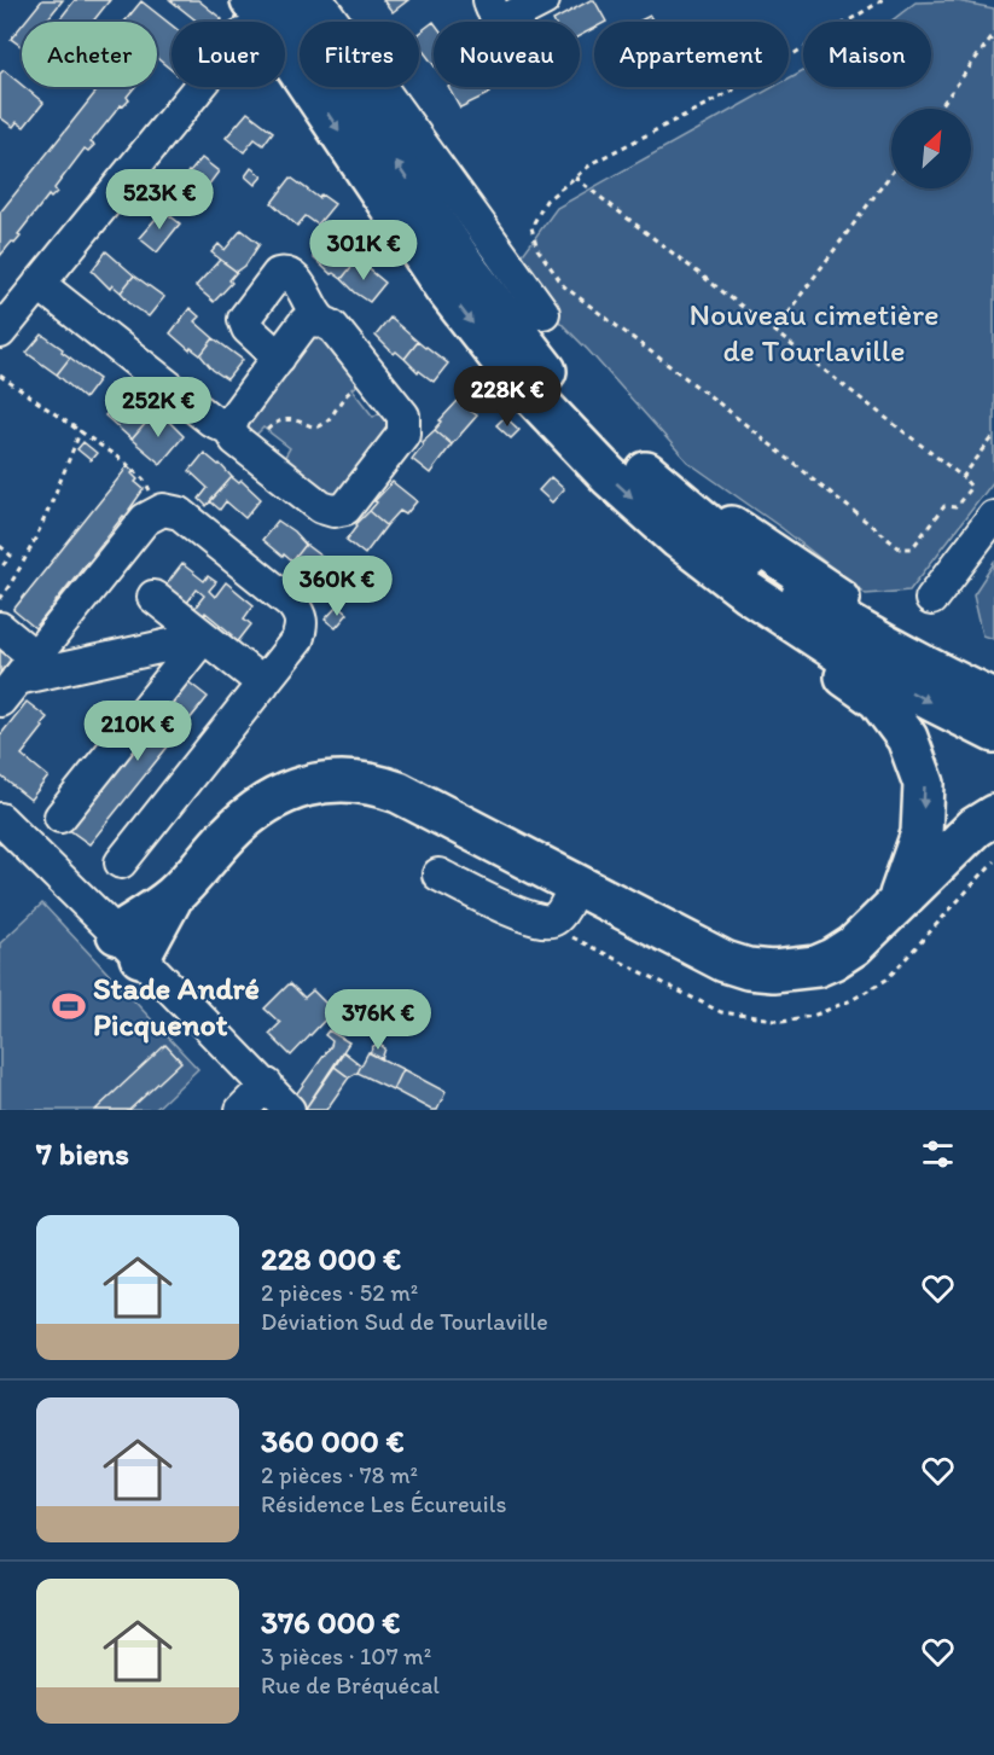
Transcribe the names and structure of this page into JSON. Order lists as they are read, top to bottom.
{
  "parks": ["Nouveau cimetière de Tourlaville"],
  "places": {
    "sports": ["Stade André Picquenot"]
  },
  "north": "top right",
  "page": {
    "chip": [
      "Acheter",
      "Louer",
      "Filtres",
      "Nouveau",
      "Appartement",
      "Maison"
    ],
    "price": [
      "523K €",
      "301K €",
      "228K €",
      "252K €",
      "360K €",
      "210K €",
      "376K €"
    ],
    "heading": "7 biens",
    "list": [
      {
        "name": "228 000 €",
        "note": "2 pièces · 52 m² · Déviation Sud de Tourlaville"
      },
      {
        "name": "360 000 €",
        "note": "2 pièces · 78 m² · Résidence Les Écureuils"
      },
      {
        "name": "376 000 €",
        "note": "3 pièces · 107 m² · Rue de Bréquécal"
      }
    ]
  }
}
